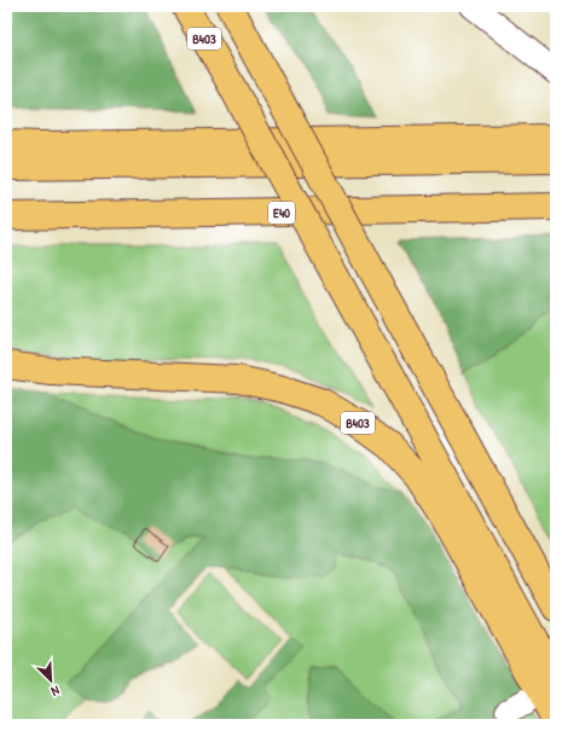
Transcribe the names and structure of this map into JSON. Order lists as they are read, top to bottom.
{
  "streets": {
    "highway": ["B403", "E40"]
  },
  "north": "bottom right"
}
